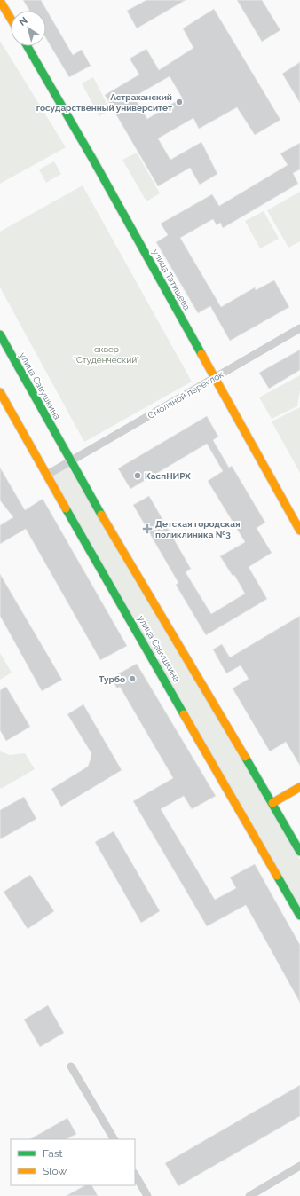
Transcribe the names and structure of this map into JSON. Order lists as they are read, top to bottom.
{
  "streets": {
    "main road": ["улица Татищева", "улица Савушкина"],
    "street": ["Смоляной переулок"]
  },
  "crossings": [
    ["улица Татищева", "Смоляной переулок"],
    ["улица Савушкина", "Смоляной переулок"]
  ],
  "parks": ["сквер \"Студенческий\""],
  "places": {
    "other": ["Астраханский государственный университет", "КаспНИРХ", "Турбо"],
    "health": ["Детская городская поликлиника №3"]
  },
  "legend": ["Fast", "Slow"],
  "north": "top left"
}
